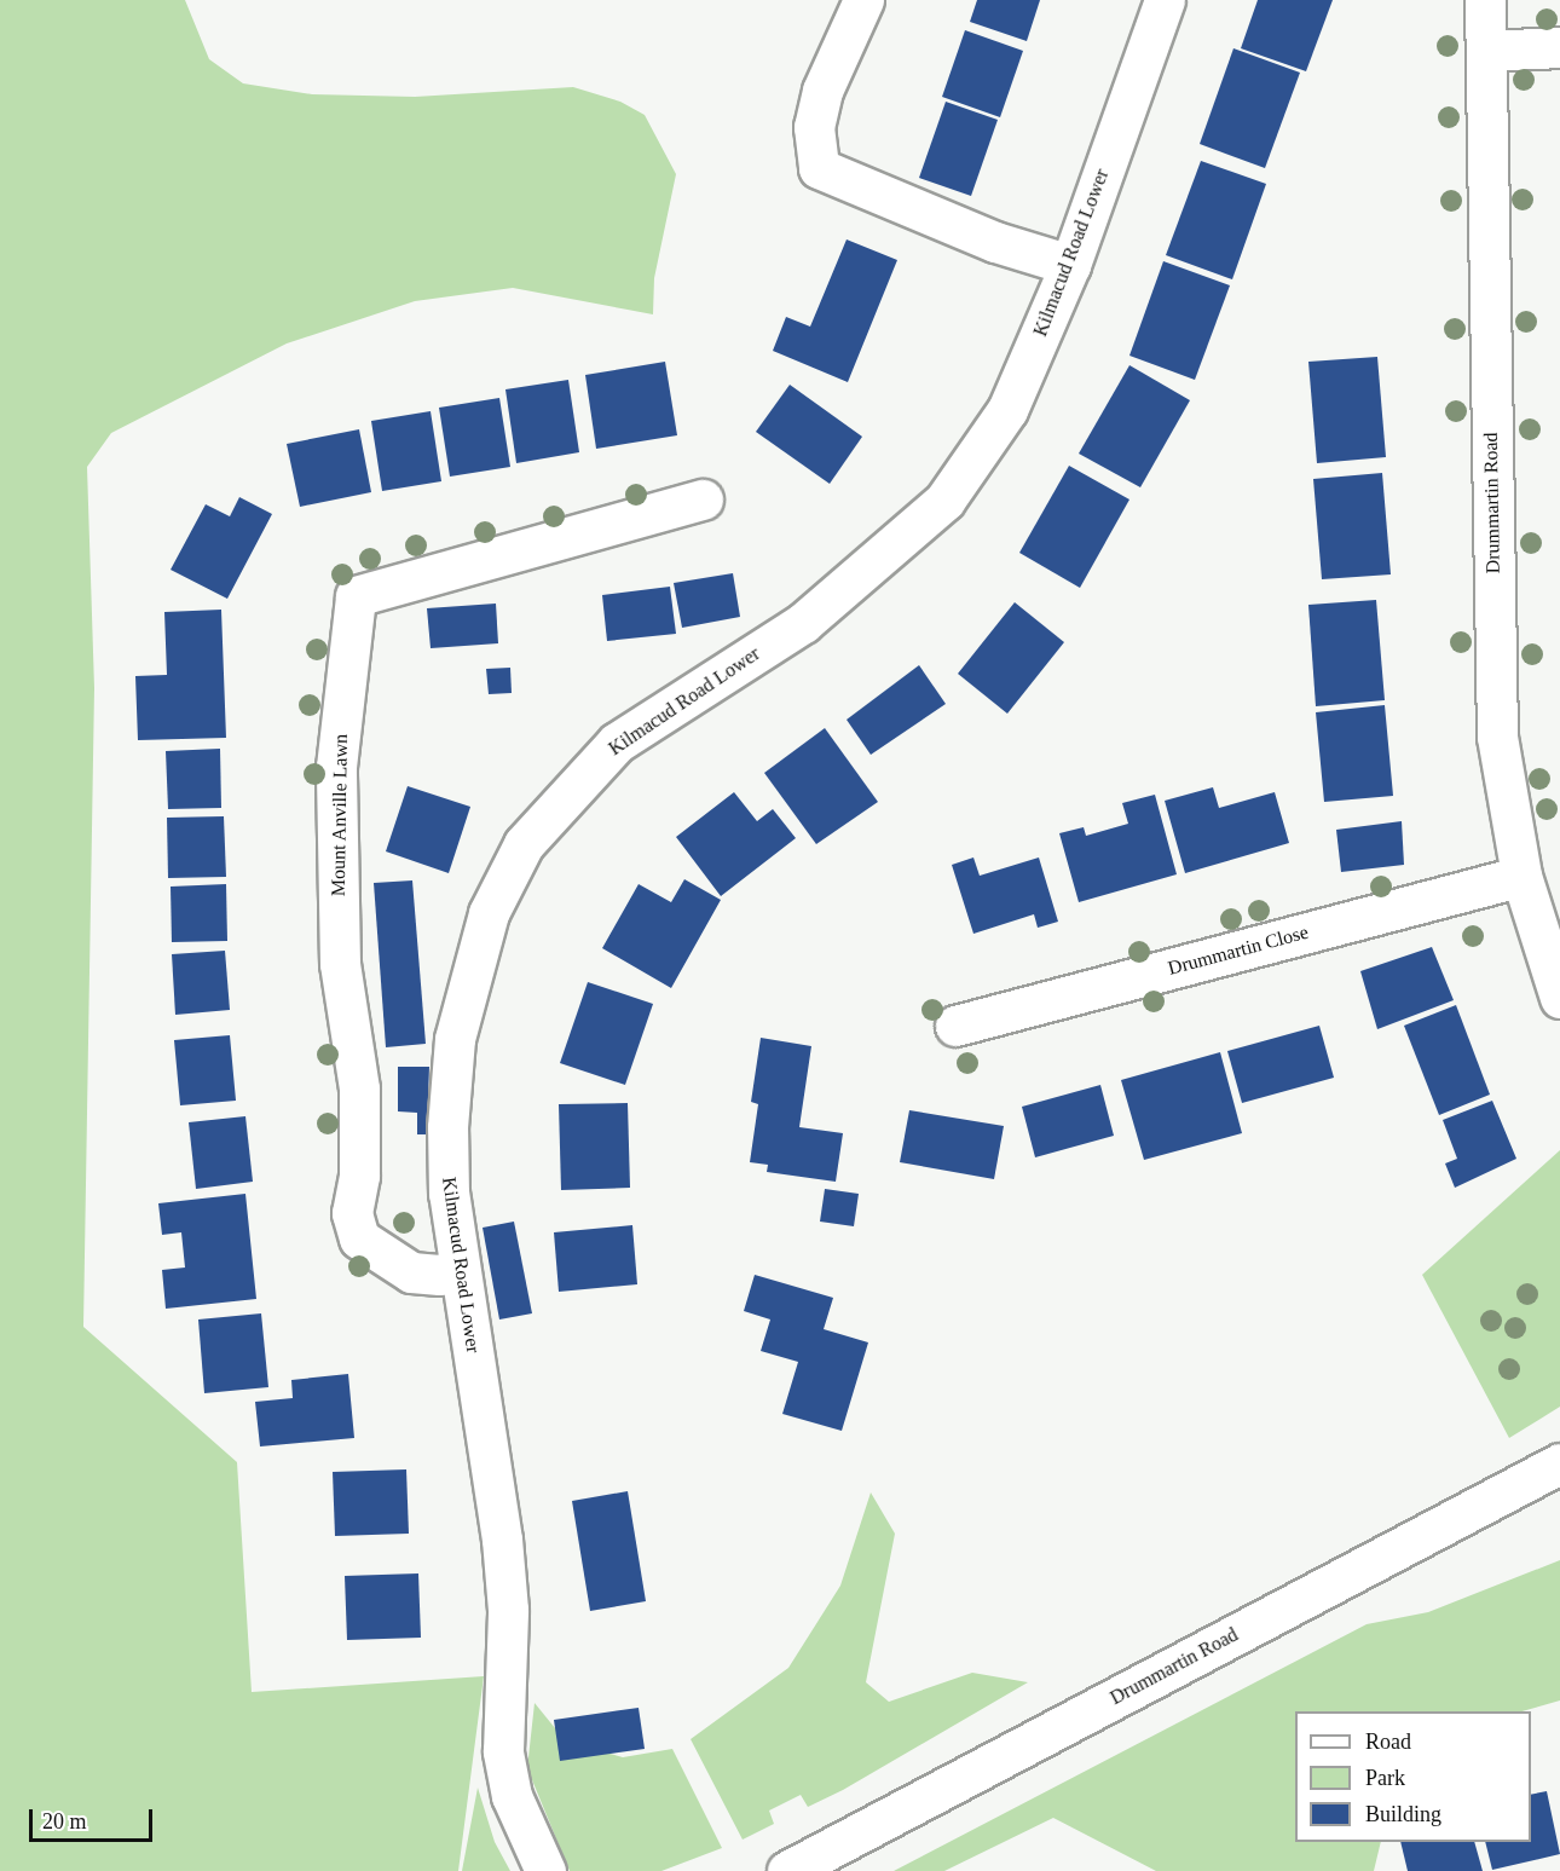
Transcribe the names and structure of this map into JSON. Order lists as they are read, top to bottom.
{
  "streets": {
    "street": [
      "Kilmacud Road Lower",
      "Drummartin Road",
      "Mount Anville Lawn",
      "Drummartin Close"
    ]
  },
  "crossings": [
    ["Kilmacud Road Lower", "Mount Anville Lawn"],
    ["Drummartin Road", "Drummartin Close"]
  ],
  "legend": ["Road", "Park", "Building"],
  "scale_bar": "20 m"
}
